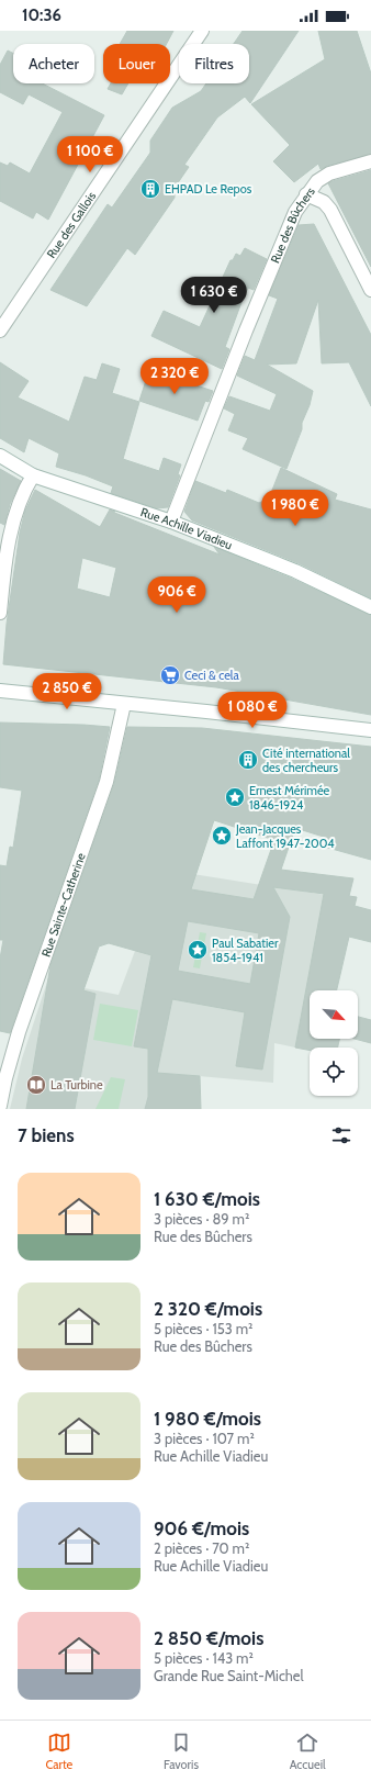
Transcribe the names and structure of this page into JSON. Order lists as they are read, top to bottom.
{
  "streets": {
    "street": [
      "Rue des Gallois",
      "Rue des Bûchers",
      "Rue Achille Viadieu",
      "Rue Sainte-Catherine"
    ]
  },
  "crossings": [
    ["Rue des Bûchers", "Rue Achille Viadieu"]
  ],
  "places": {
    "building": ["EHPAD Le Repos", "Cité international des chercheurs"],
    "supermarket": ["Ceci & cela"],
    "place": ["Ernest Mérimée 1846-1924", "Jean-Jacques Laffont 1947-2004", "Paul Sabatier 1854-1941"],
    "library": ["La Turbine"]
  },
  "north": "bottom right",
  "page": {
    "status": "10:36",
    "chip": ["Acheter", "Louer", "Filtres"],
    "price": [
      "1 100 €",
      "1 630 €",
      "2 320 €",
      "1 980 €",
      "906 €",
      "2 850 €",
      "1 080 €"
    ],
    "heading": "7 biens",
    "list": [
      {
        "name": "1 630 €/mois",
        "note": "3 pièces · 89 m² · Rue des Bûchers"
      },
      {
        "name": "2 320 €/mois",
        "note": "5 pièces · 153 m² · Rue des Bûchers"
      },
      {
        "name": "1 980 €/mois",
        "note": "3 pièces · 107 m² · Rue Achille Viadieu"
      },
      {
        "name": "906 €/mois",
        "note": "2 pièces · 70 m² · Rue Achille Viadieu"
      },
      {
        "name": "2 850 €/mois",
        "note": "5 pièces · 143 m² · Grande Rue Saint-Michel"
      }
    ],
    "tabs": ["Carte", "Favoris", "Accueil"]
  }
}
